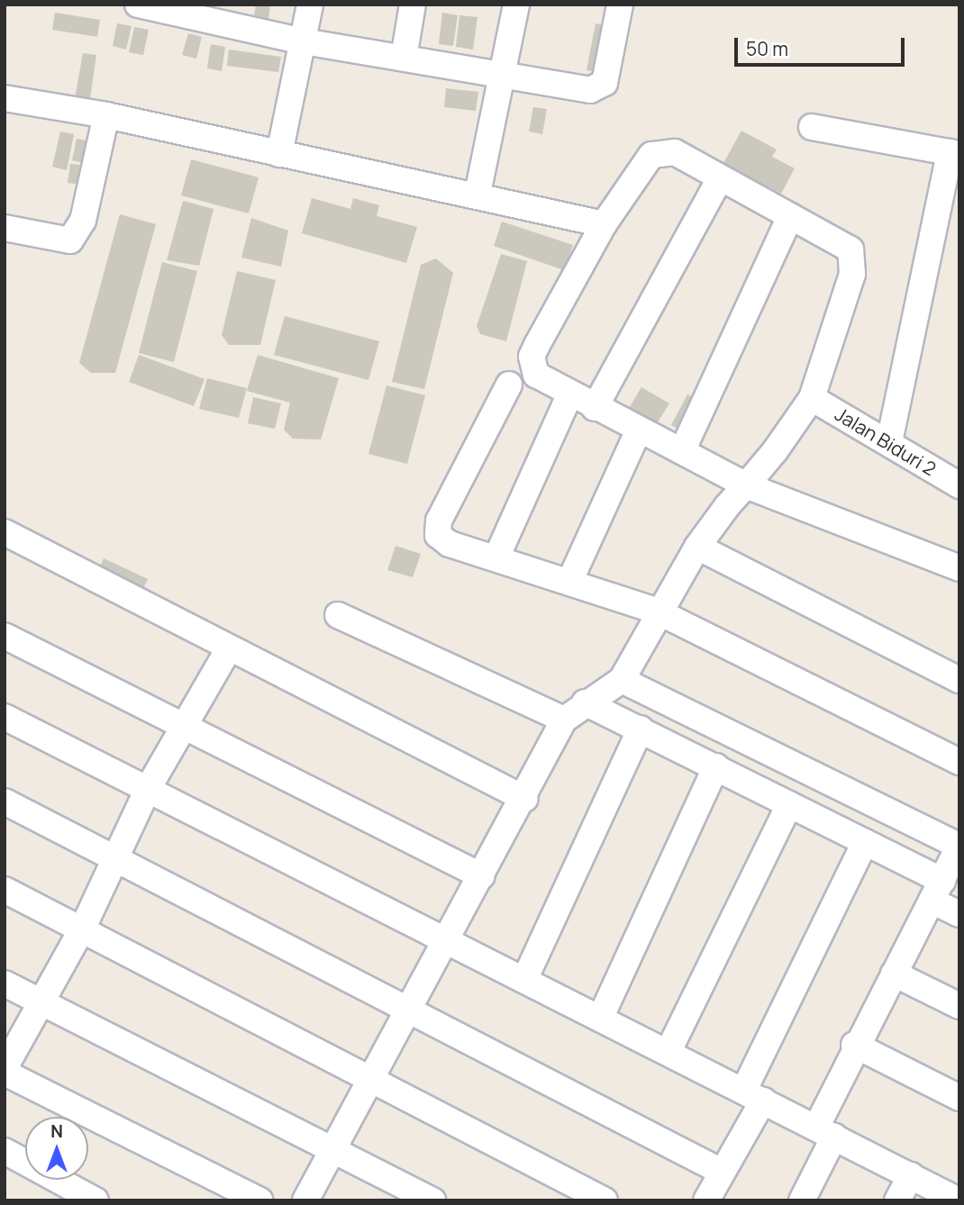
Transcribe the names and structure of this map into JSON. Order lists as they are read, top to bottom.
{
  "streets": {
    "street": ["Jalan Biduri 2"]
  },
  "scale_bar": "50 m",
  "north": "top"
}
